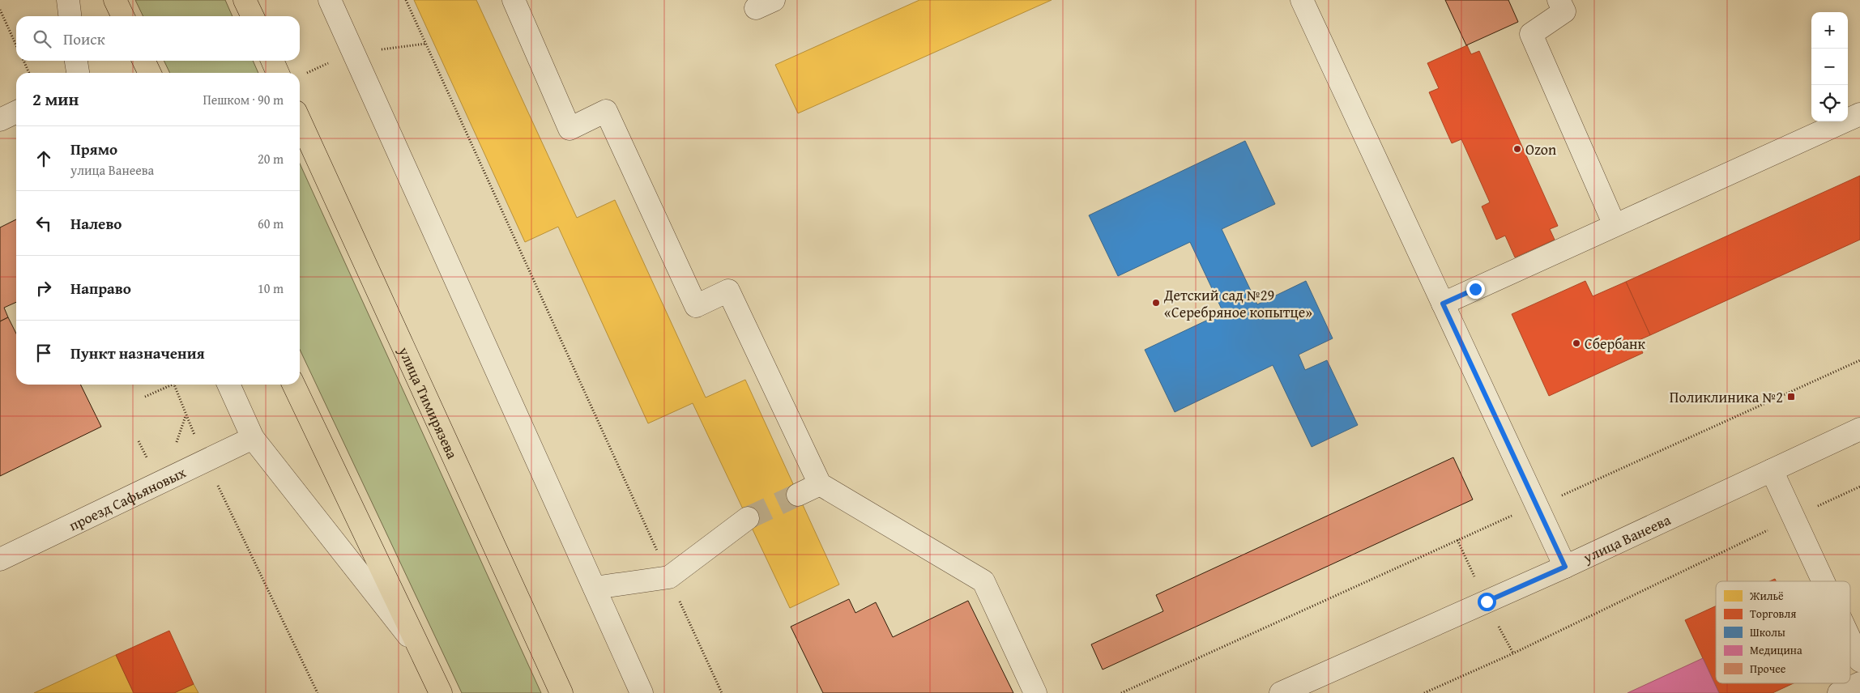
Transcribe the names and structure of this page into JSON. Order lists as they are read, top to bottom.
{
  "streets": {
    "main road": ["улица Тимирязева"],
    "street": ["проезд Сафьяновых", "улица Ванеева"]
  },
  "places": {
    "other": ["Ozon", "Детский сад №29 «Серебряное копытце»", "Сбербанк"],
    "transit": ["Поликлиника №2"]
  },
  "legend": [
    "Жильё",
    "Торговля",
    "Школы",
    "Медицина",
    "Прочее"
  ],
  "page": {
    "map_buttons": ["+", "−"],
    "search": "Поиск",
    "heading": ["2 мин", "Пешком · 90 m"],
    "list": [
      ["Прямо", "улица Ванеева", "20 m"],
      ["Налево", "60 m"],
      ["Направо", "10 m"],
      "Пункт назначения"
    ]
  }
}
